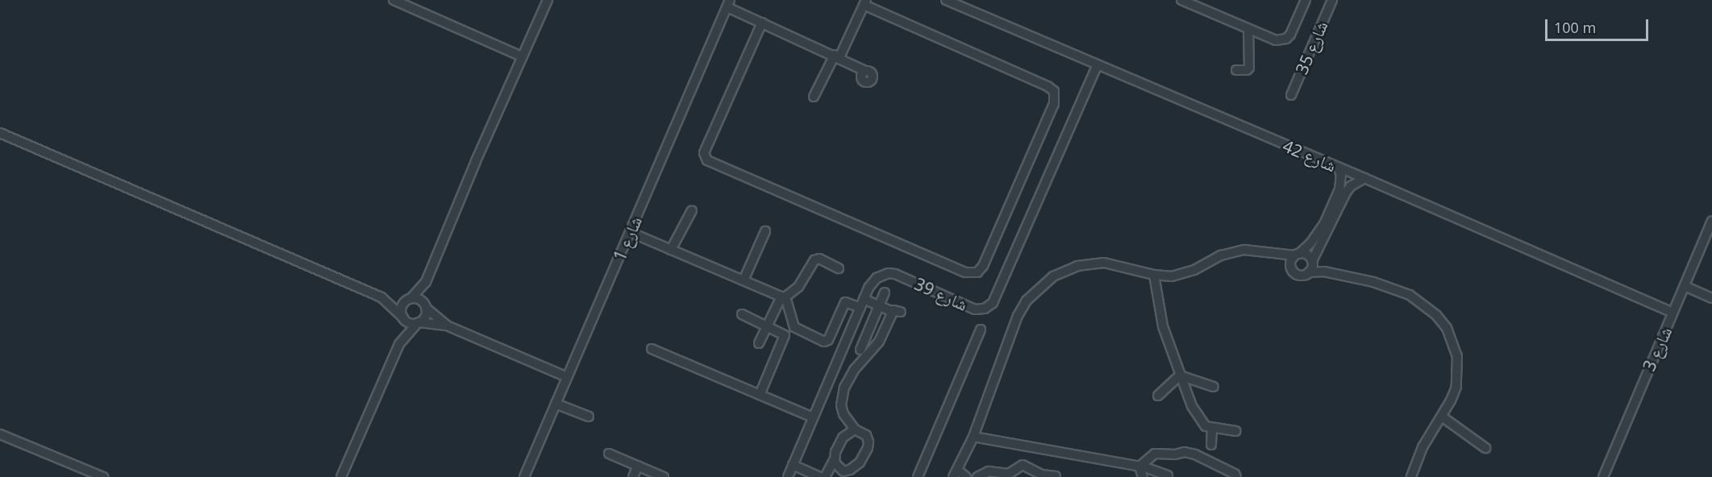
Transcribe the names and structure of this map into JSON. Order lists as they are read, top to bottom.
{
  "streets": {
    "street": [
      "شارع 35",
      "شارع 42",
      "شارع 1",
      "شارع 39",
      "شارع 3"
    ]
  },
  "crossings": [
    ["شارع 42", "شارع 39"],
    ["شارع 42", "شارع 3"]
  ],
  "scale_bar": "100 m"
}
